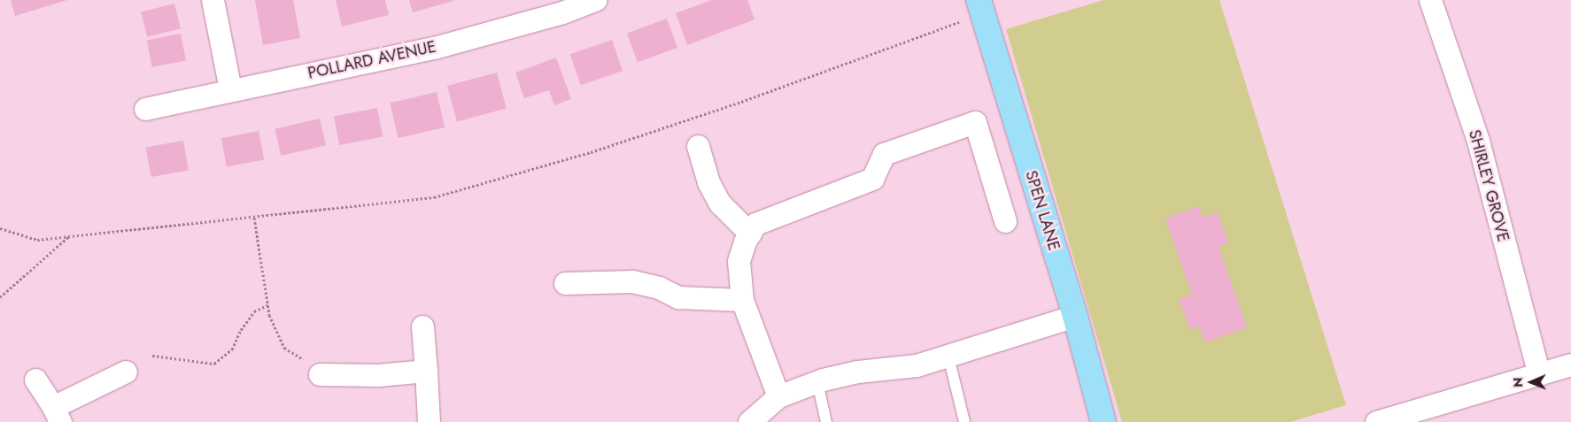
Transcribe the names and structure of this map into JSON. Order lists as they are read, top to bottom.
{
  "streets": {
    "main road": ["SPEN LANE"],
    "street": ["POLLARD AVENUE", "SHIRLEY GROVE"]
  },
  "north": "left"
}
